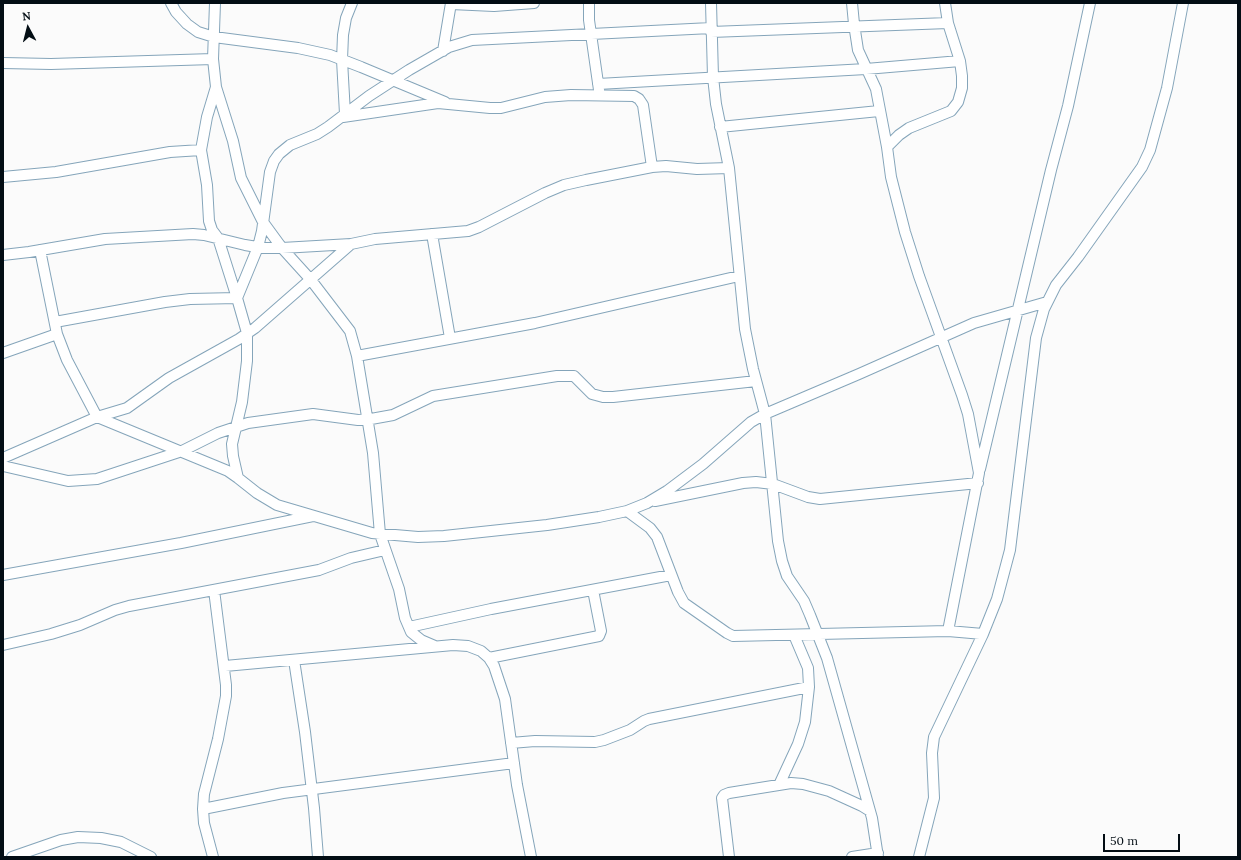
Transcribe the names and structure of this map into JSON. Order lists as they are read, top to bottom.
{
  "scale_bar": "50 m",
  "north": "top"
}
